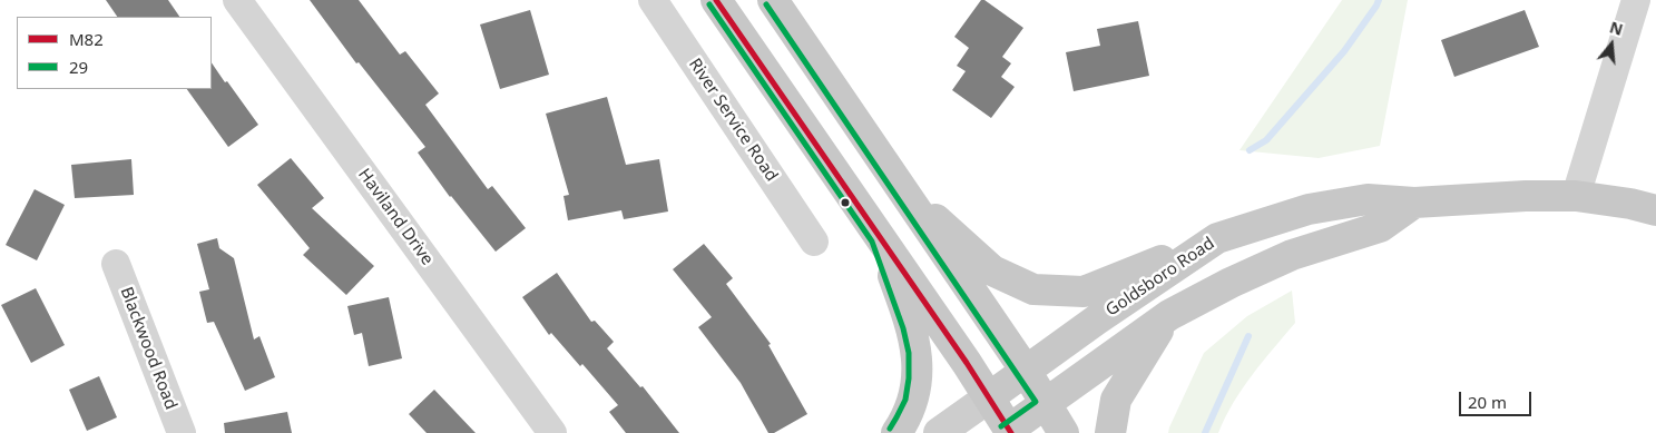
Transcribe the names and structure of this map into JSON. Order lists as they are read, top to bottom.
{
  "streets": {
    "main road": ["Goldsboro Road"],
    "street": ["River Service Road", "Haviland Drive", "Blackwood Road"]
  },
  "lines": ["transit line M82", "transit line 29"],
  "legend": ["M82", "29"],
  "scale_bar": "20 m",
  "north": "top"
}
